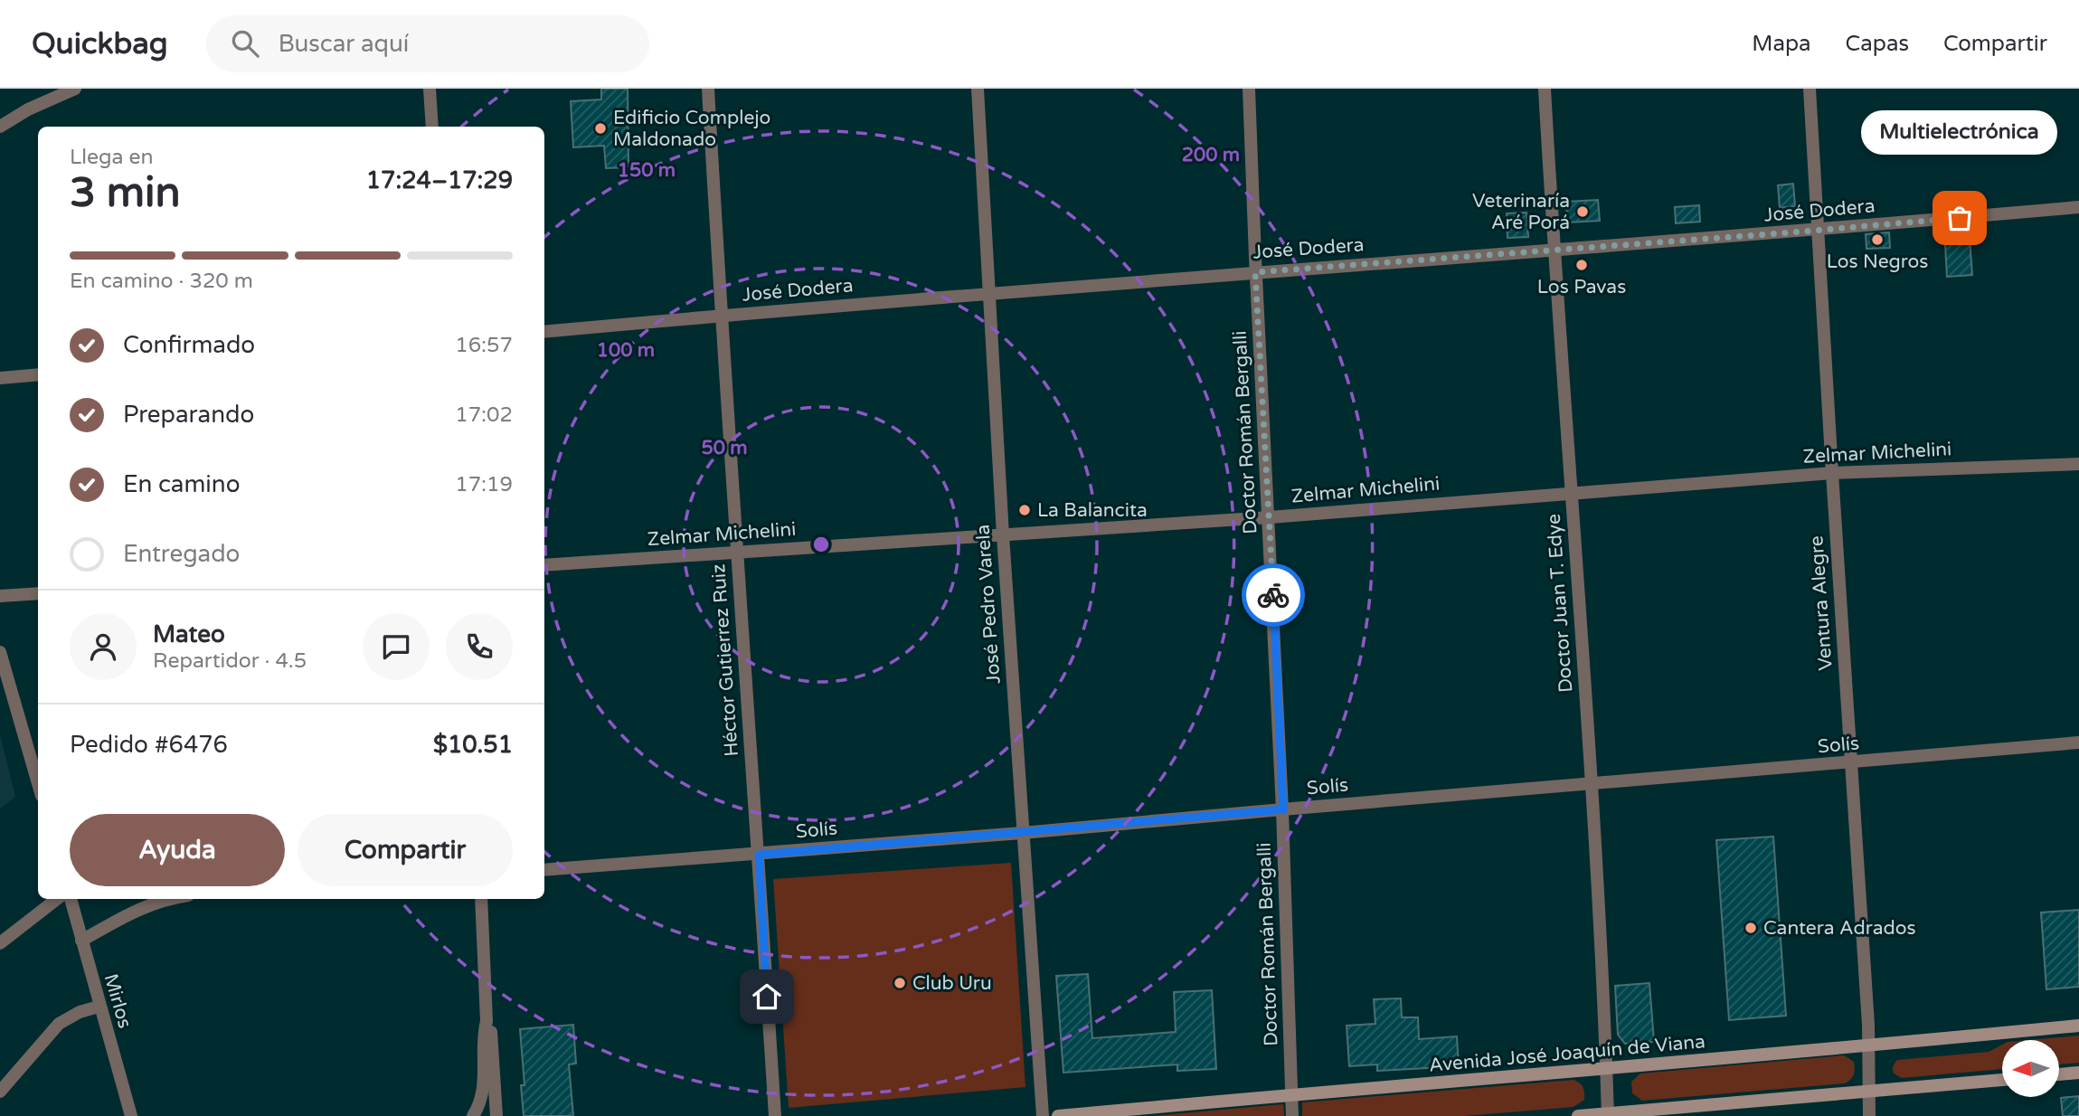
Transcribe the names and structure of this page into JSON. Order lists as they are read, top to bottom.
{
  "streets": {
    "main road": ["Avenida José Joaquín de Viana"],
    "street": [
      "José Dodera",
      "Doctor Román Bergalli",
      "Zelmar Michelini",
      "Doctor Juan T. Edye",
      "Ventura Alegre",
      "José Pedro Varela",
      "Héctor Gutierrez Ruiz",
      "Solís",
      "Mirlos"
    ]
  },
  "crossings": [
    ["José Dodera", "Doctor Román Bergalli"],
    ["José Dodera", "Doctor Juan T. Edye"],
    ["José Dodera", "Ventura Alegre"],
    ["José Dodera", "José Pedro Varela"],
    ["José Dodera", "Héctor Gutierrez Ruiz"],
    ["Doctor Román Bergalli", "Zelmar Michelini"],
    ["Doctor Román Bergalli", "Solís"],
    ["Doctor Román Bergalli", "Avenida José Joaquín de Viana"],
    ["Zelmar Michelini", "Doctor Juan T. Edye"],
    ["Zelmar Michelini", "Ventura Alegre"],
    ["Zelmar Michelini", "José Pedro Varela"],
    ["Zelmar Michelini", "Héctor Gutierrez Ruiz"],
    ["Doctor Juan T. Edye", "Solís"],
    ["Doctor Juan T. Edye", "Avenida José Joaquín de Viana"],
    ["Ventura Alegre", "Solís"],
    ["Ventura Alegre", "Avenida José Joaquín de Viana"],
    ["José Pedro Varela", "Solís"],
    ["Héctor Gutierrez Ruiz", "Solís"]
  ],
  "places": [
    "Edificio Complejo Maldonado",
    "Veterinaría Aré Porá",
    "Multielectrónica",
    "Los Negros",
    "Los Pavas",
    "La Balancita",
    "Cantera Adrados",
    "Club Uru"
  ],
  "north": "left",
  "page": {
    "header": "Quickbag",
    "search": "Buscar aquí",
    "nav": ["Mapa", "Capas", "Compartir"],
    "bubble": "Multielectrónica",
    "heading": ["3 min", "Llega en", "17:24–17:29"],
    "panel": [
      "Mateo",
      "Repartidor · 4.5",
      "Pedido #6476",
      "$10.51"
    ],
    "bar": "En camino · 320 m",
    "list": [
      ["Confirmado", "16:57"],
      ["Preparando", "17:02"],
      ["En camino", "17:19"],
      "Entregado"
    ],
    "buttons": ["Ayuda", "Compartir"]
  },
  "rings": [
    "200 m",
    "150 m",
    "100 m",
    "50 m"
  ]
}
